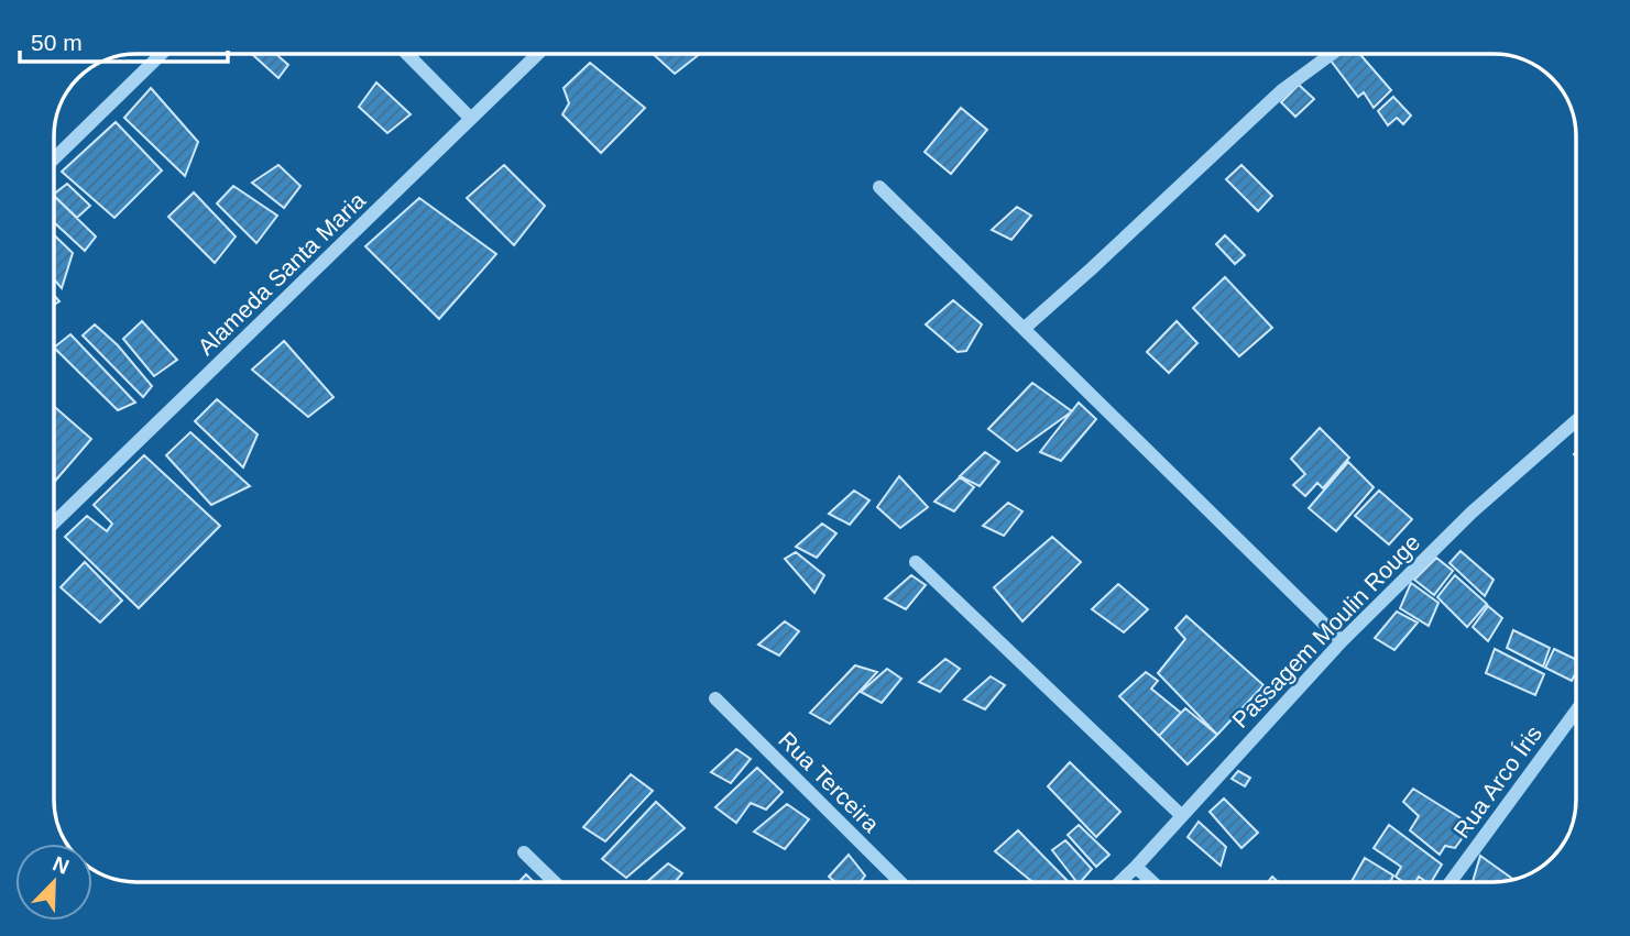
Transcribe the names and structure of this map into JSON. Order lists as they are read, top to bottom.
{
  "streets": {
    "street": [
      "Alameda Santa Maria",
      "Passagem Moulin Rouge",
      "Rua Terceira",
      "Rua Arco Íris"
    ]
  },
  "scale_bar": "50 m",
  "north": "top right"
}
